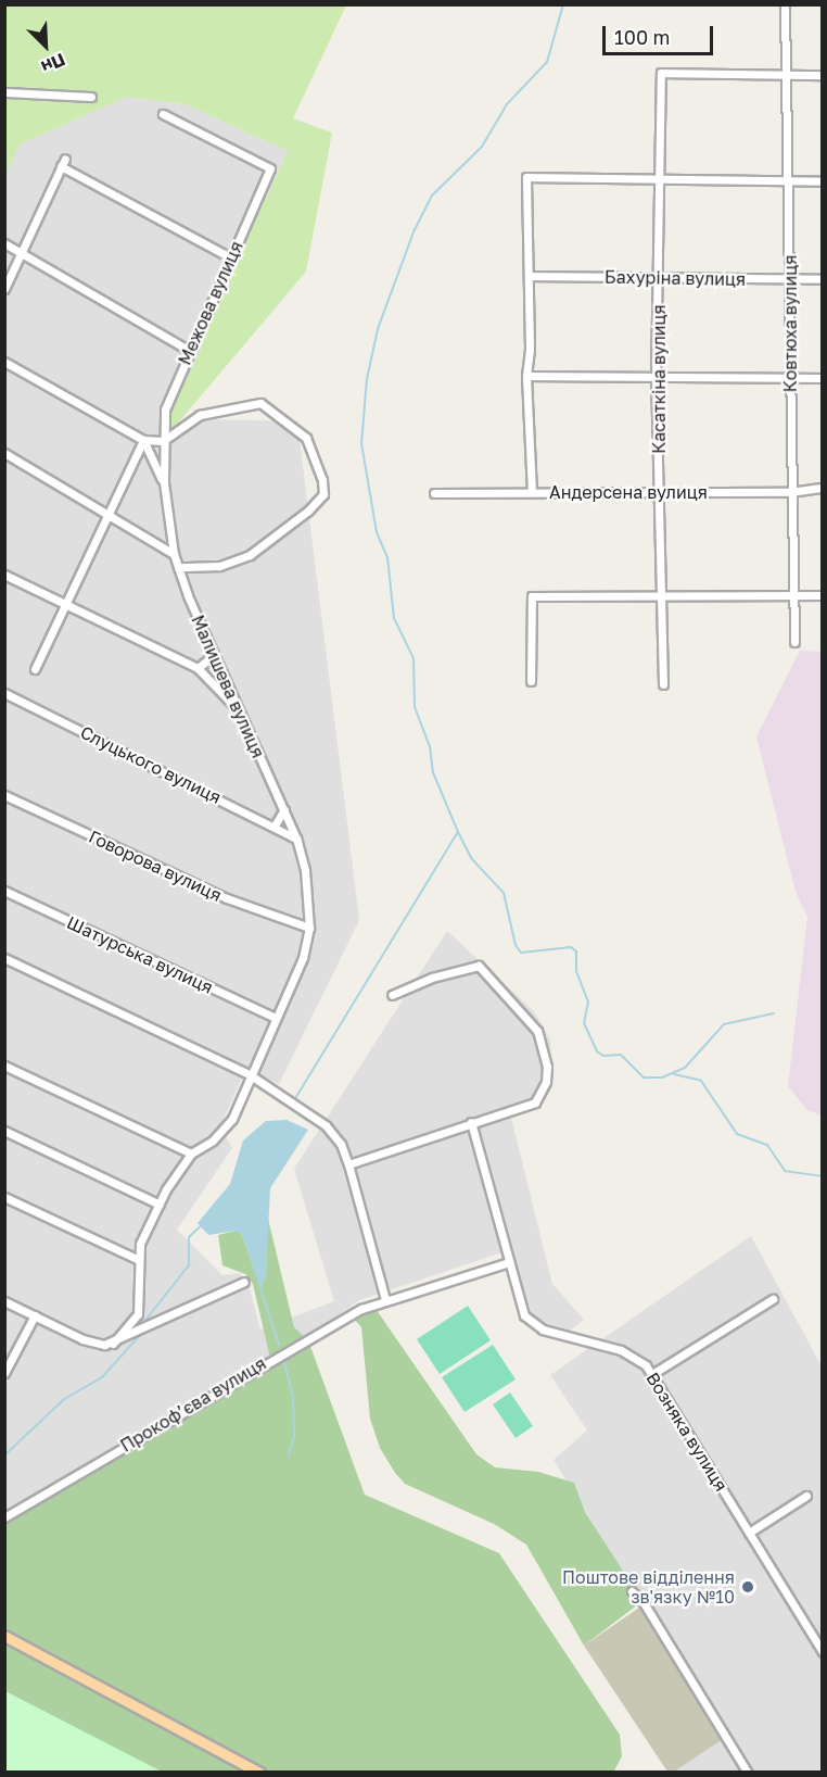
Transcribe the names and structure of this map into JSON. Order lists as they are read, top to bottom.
{
  "streets": {
    "street": [
      "Бахуріна вулиця",
      "Межова вулиця",
      "Ковтюха вулиця",
      "Касаткіна вулиця",
      "Андерсена вулиця",
      "Малишева вулиця",
      "Слуцького вулиця",
      "Говорова вулиця",
      "Шатурська вулиця",
      "Прокоф’єва вулиця",
      "Возняка вулиця"
    ]
  },
  "crossings": [
    ["Бахуріна вулиця", "Ковтюха вулиця"],
    ["Бахуріна вулиця", "Касаткіна вулиця"],
    ["Межова вулиця", "Малишева вулиця"],
    ["Ковтюха вулиця", "Касаткіна вулиця"],
    ["Ковтюха вулиця", "Андерсена вулиця"],
    ["Касаткіна вулиця", "Андерсена вулиця"],
    ["Малишева вулиця", "Слуцького вулиця"],
    ["Малишева вулиця", "Говорова вулиця"],
    ["Малишева вулиця", "Шатурська вулиця"],
    ["Прокоф’єва вулиця", "Возняка вулиця"]
  ],
  "places": ["Поштове відділення зв'язку №10"],
  "scale_bar": "100 m",
  "north": "bottom right"
}
